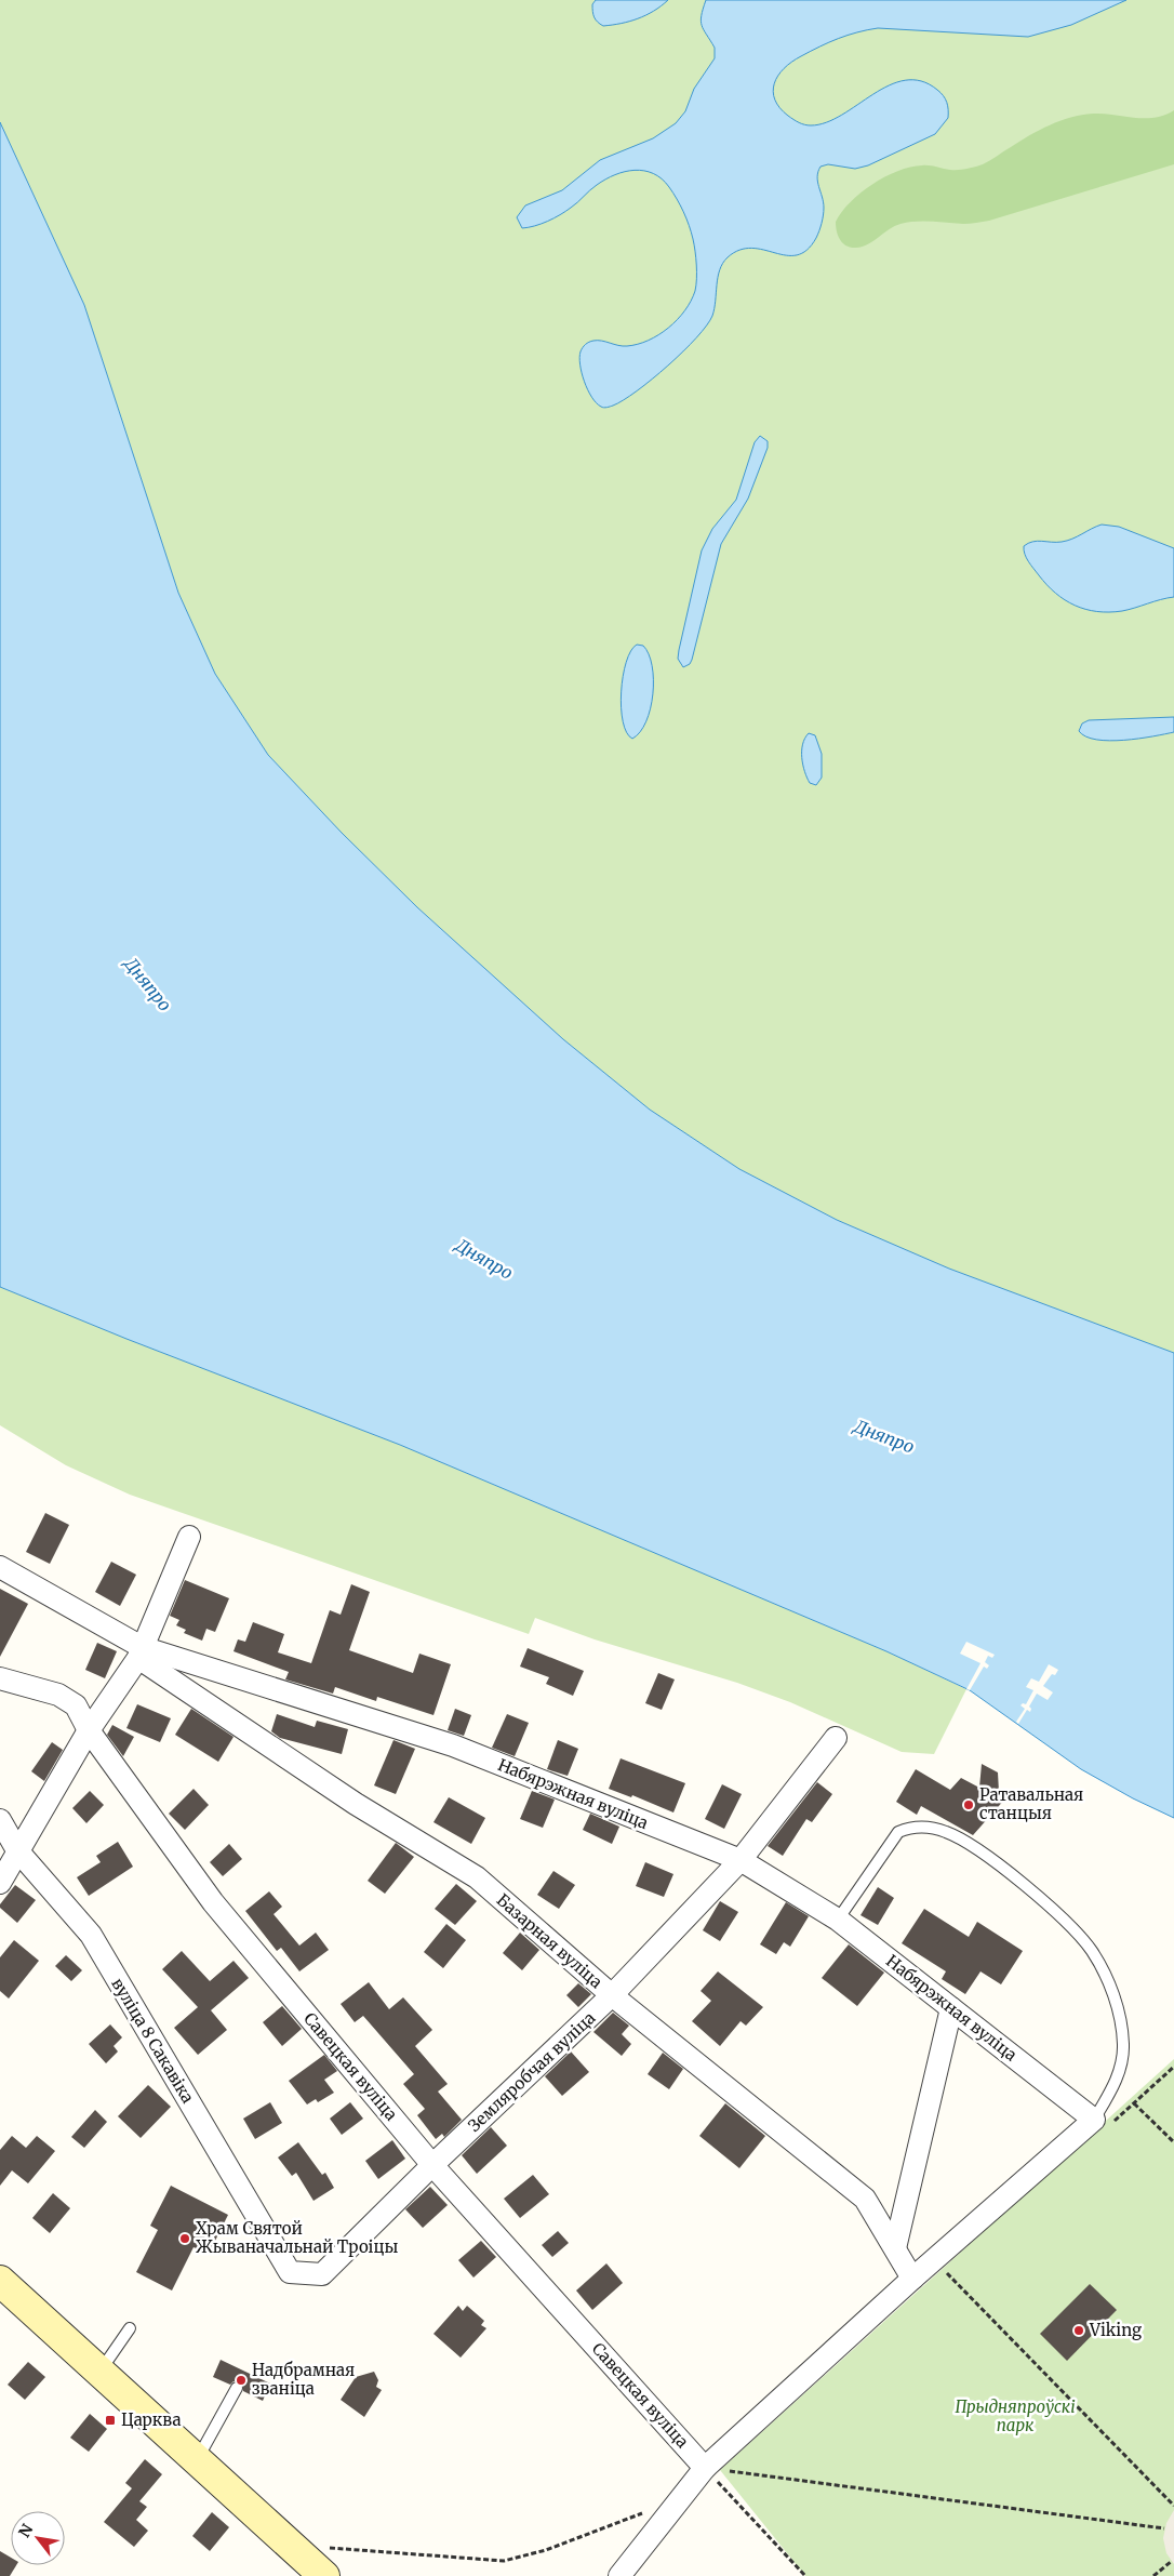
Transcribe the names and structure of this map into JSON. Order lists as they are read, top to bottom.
{
  "streets": {
    "street": [
      "Набярэжная вуліца",
      "Базарная вуліца",
      "вуліца 8 Сакавіка",
      "Савецкая вуліца",
      "Земляробчая вуліца"
    ]
  },
  "crossings": [
    ["Набярэжная вуліца", "Базарная вуліца"],
    ["Набярэжная вуліца", "Земляробчая вуліца"],
    ["Базарная вуліца", "Земляробчая вуліца"],
    ["вуліца 8 Сакавіка", "Земляробчая вуліца"],
    ["Савецкая вуліца", "Земляробчая вуліца"]
  ],
  "water": ["Дняпро"],
  "parks": ["Прыдняпроўскі парк"],
  "places": {
    "other": [
      "Ратавальная станцыя",
      "Храм Святой Жываначальнай Троіцы",
      "Viking",
      "Надбрамная званіца"
    ],
    "transit": ["Царква"]
  },
  "north": "top left"
}
